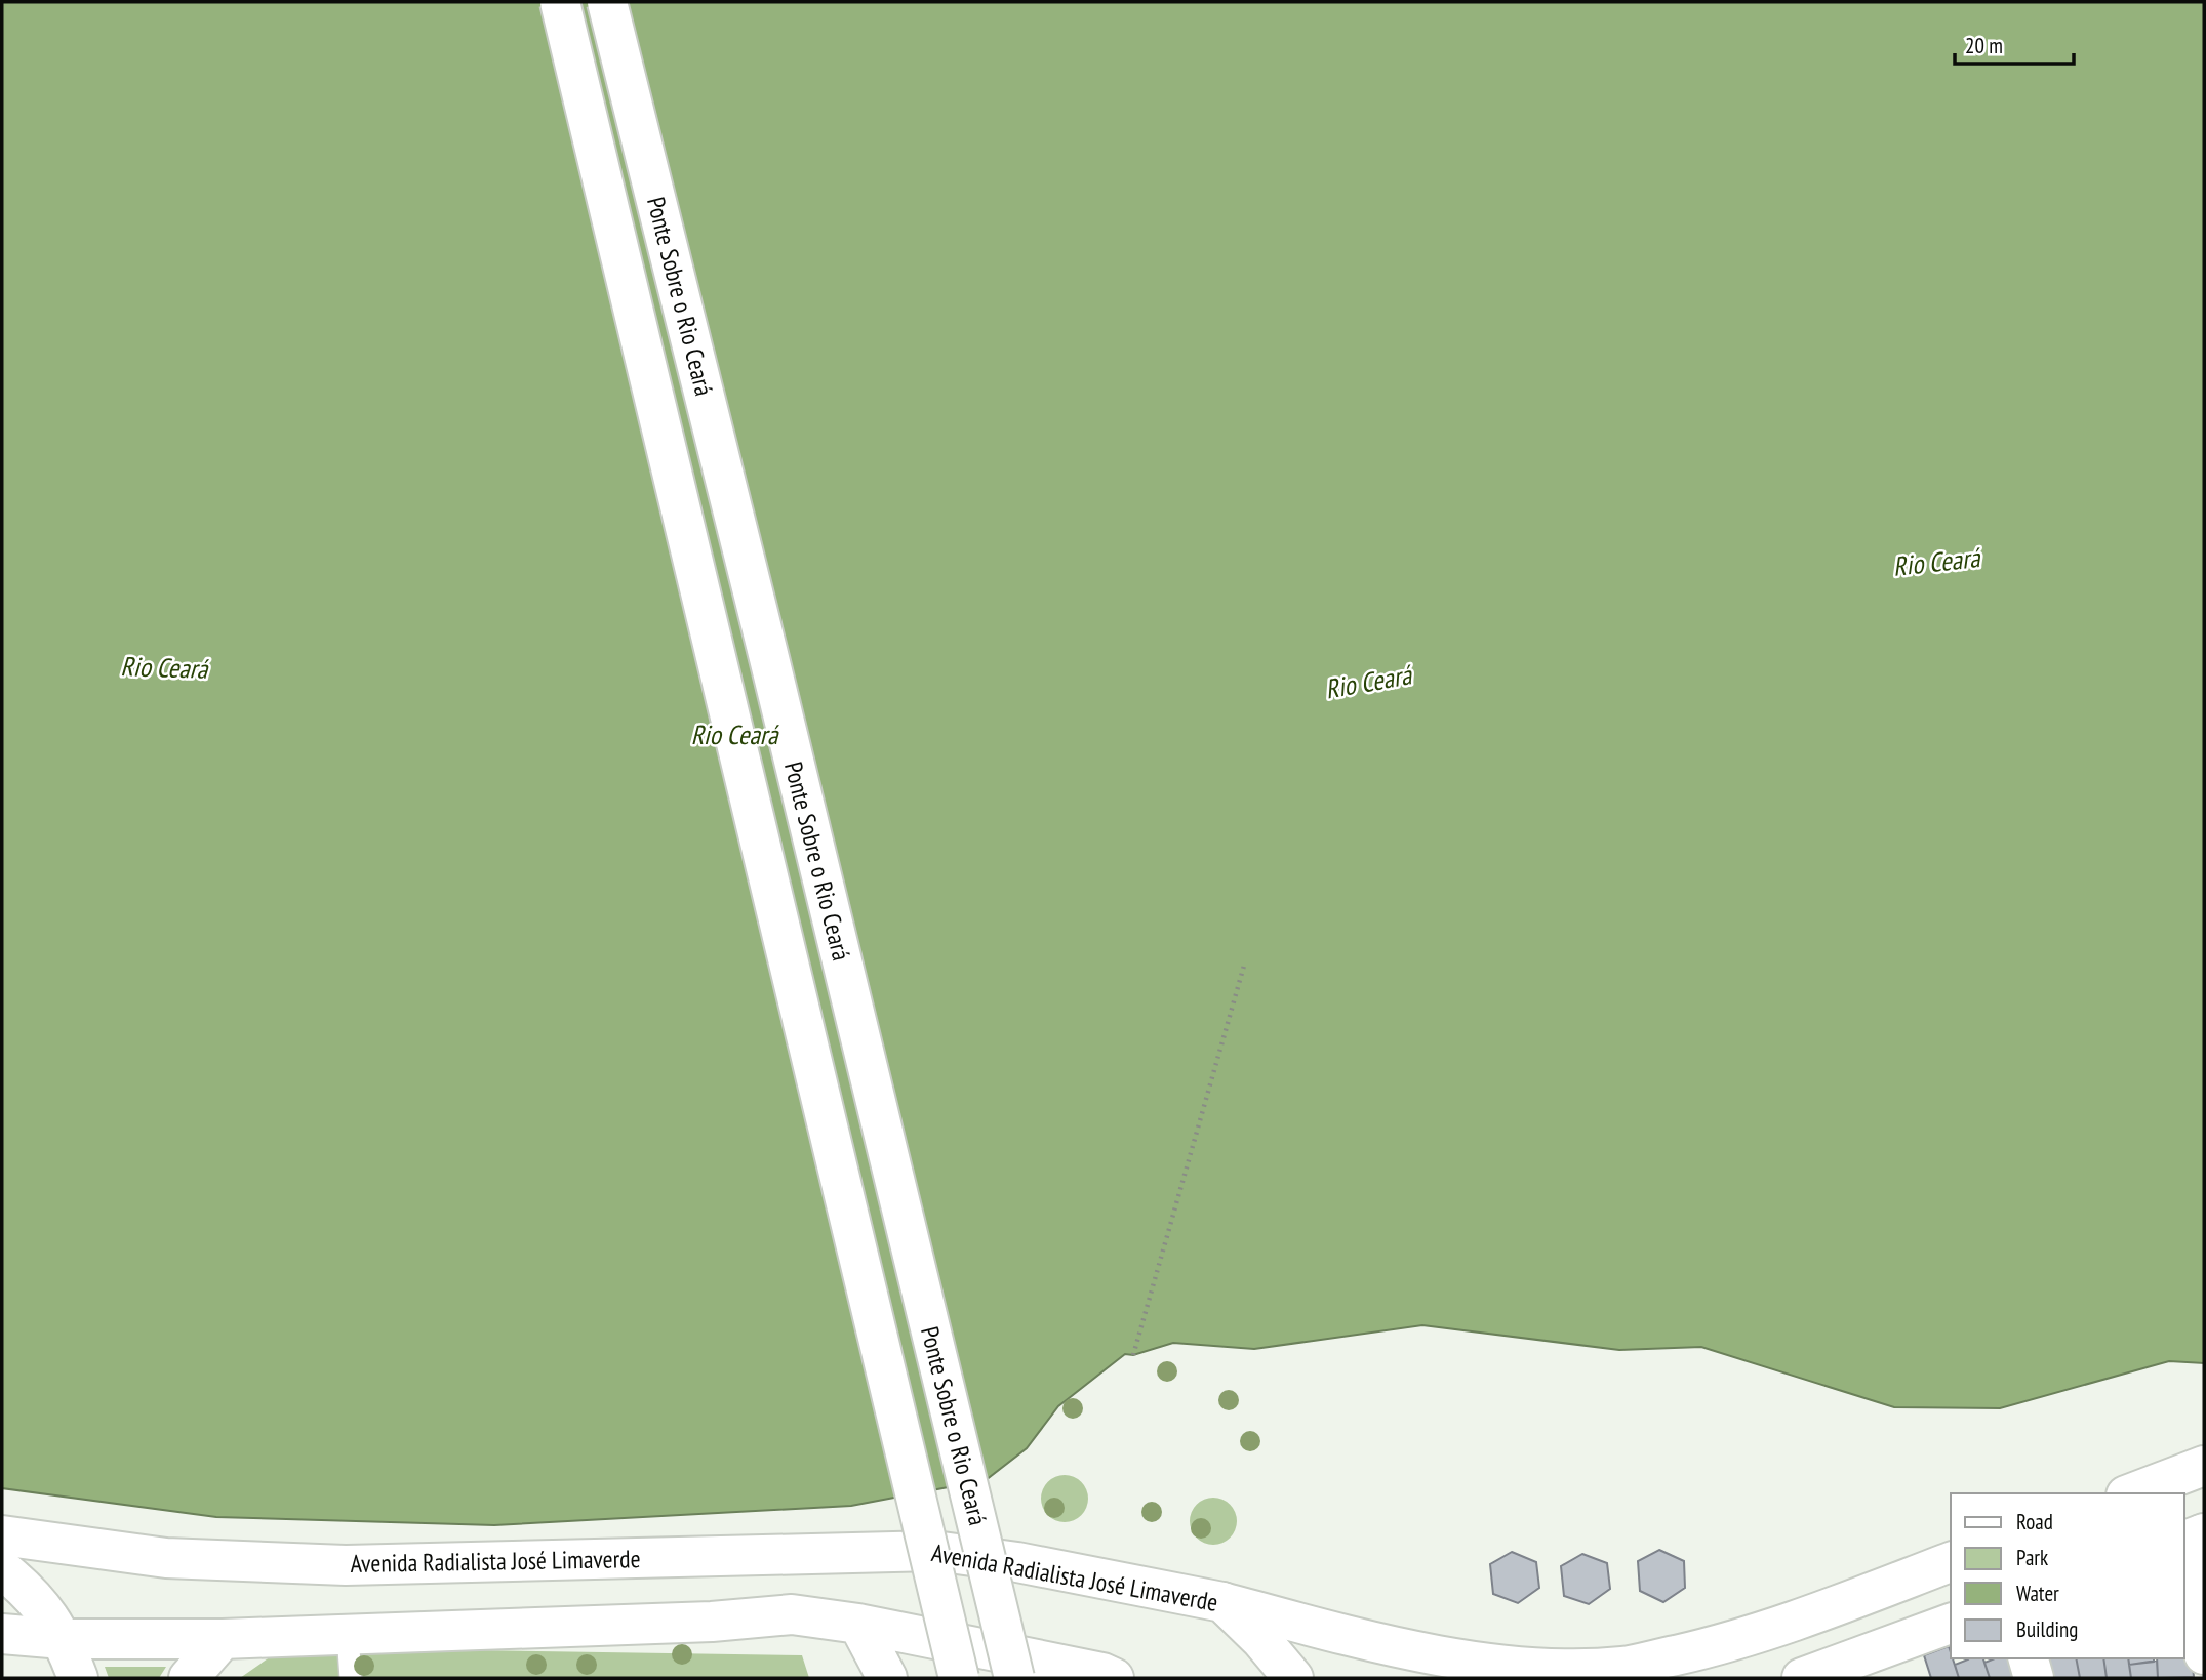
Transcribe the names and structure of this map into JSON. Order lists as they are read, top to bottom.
{
  "streets": {
    "main road": ["Ponte Sobre o Rio Ceará", "Avenida Radialista José Limaverde"]
  },
  "water": ["Rio Ceará"],
  "legend": [
    "Road",
    "Park",
    "Water",
    "Building"
  ],
  "scale_bar": "20 m"
}
